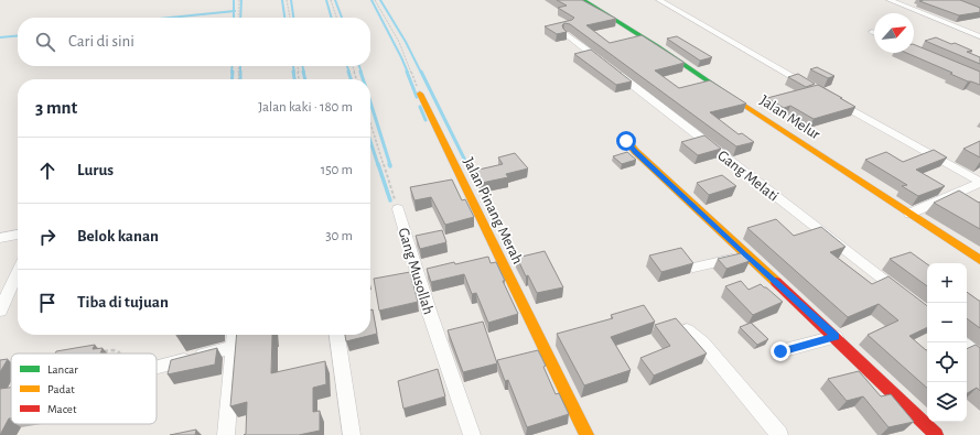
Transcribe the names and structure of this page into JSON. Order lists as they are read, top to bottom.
{
  "streets": {
    "street": [
      "Jalan Melur",
      "Gang Melati",
      "Jalan Pinang Merah",
      "Gang Musollah"
    ]
  },
  "legend": ["Lancar", "Padat", "Macet"],
  "north": "top right",
  "page": {
    "search": "Cari di sini",
    "heading": ["3 mnt", "Jalan kaki · 180 m"],
    "list": [
      ["Lurus", "150 m"],
      ["Belok kanan", "30 m"],
      "Tiba di tujuan"
    ],
    "map_buttons": ["+", "−"]
  }
}
